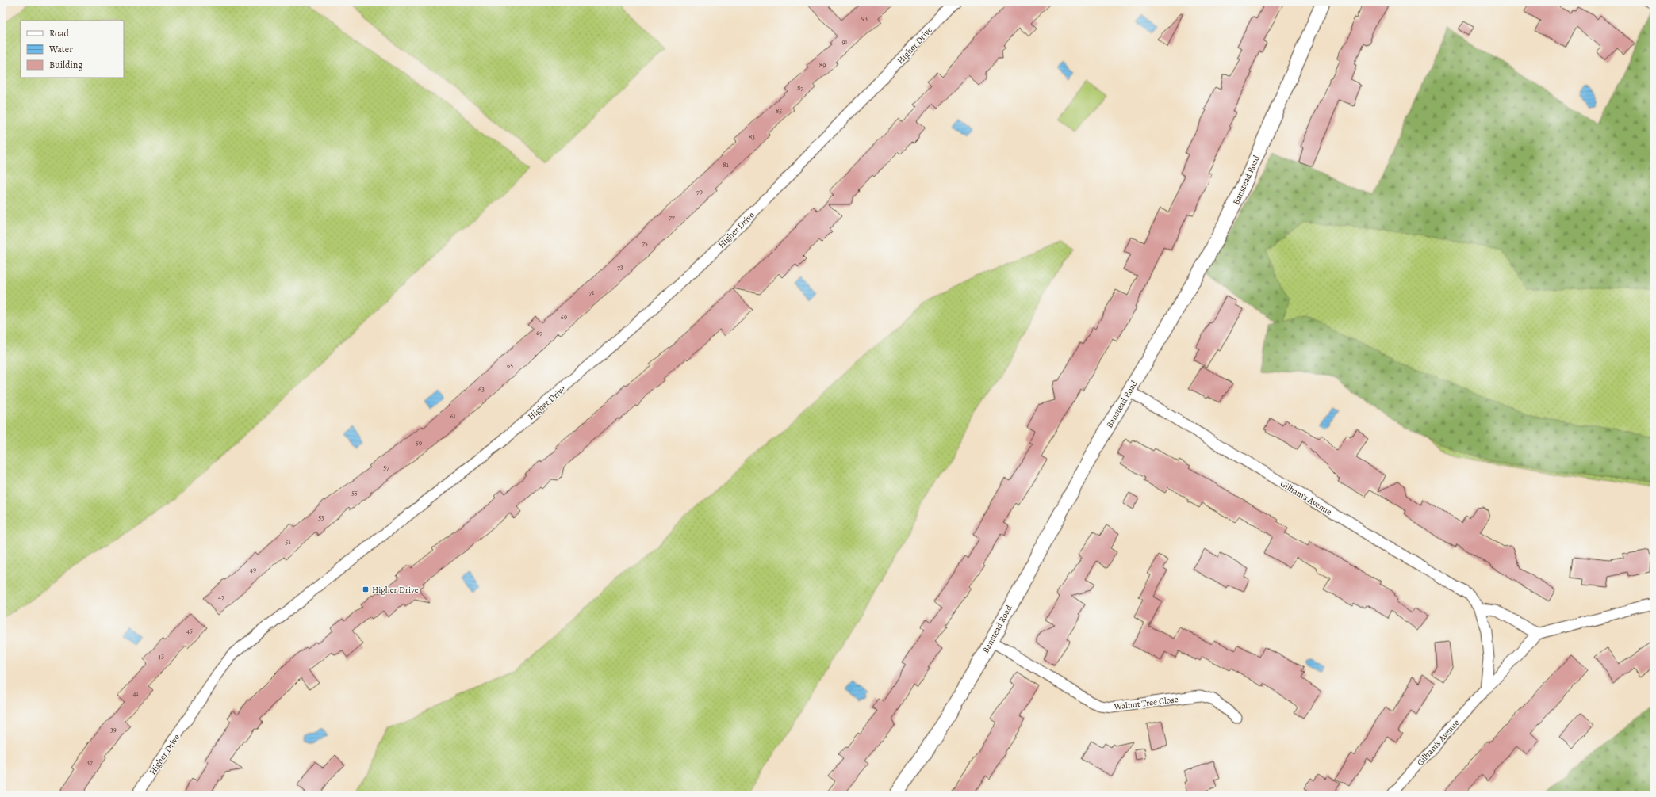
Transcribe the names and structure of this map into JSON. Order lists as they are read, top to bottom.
{
  "streets": {
    "street": [
      "Higher Drive",
      "Banstead Road",
      "Gilham's Avenue",
      "Walnut Tree Close"
    ]
  },
  "crossings": [
    ["Banstead Road", "Gilham's Avenue"],
    ["Banstead Road", "Walnut Tree Close"]
  ],
  "places": {
    "transit": ["Higher Drive"]
  },
  "house_numbers": [
    "93",
    "91",
    "89",
    "87",
    "85",
    "83",
    "81",
    "79",
    "77",
    "75",
    "73",
    "71",
    "69",
    "67",
    "65",
    "63",
    "61",
    "59",
    "57",
    "55",
    "53",
    "51",
    "49",
    "47",
    "45",
    "43",
    "41",
    "39",
    "37"
  ],
  "legend": ["Road", "Water", "Building"]
}
